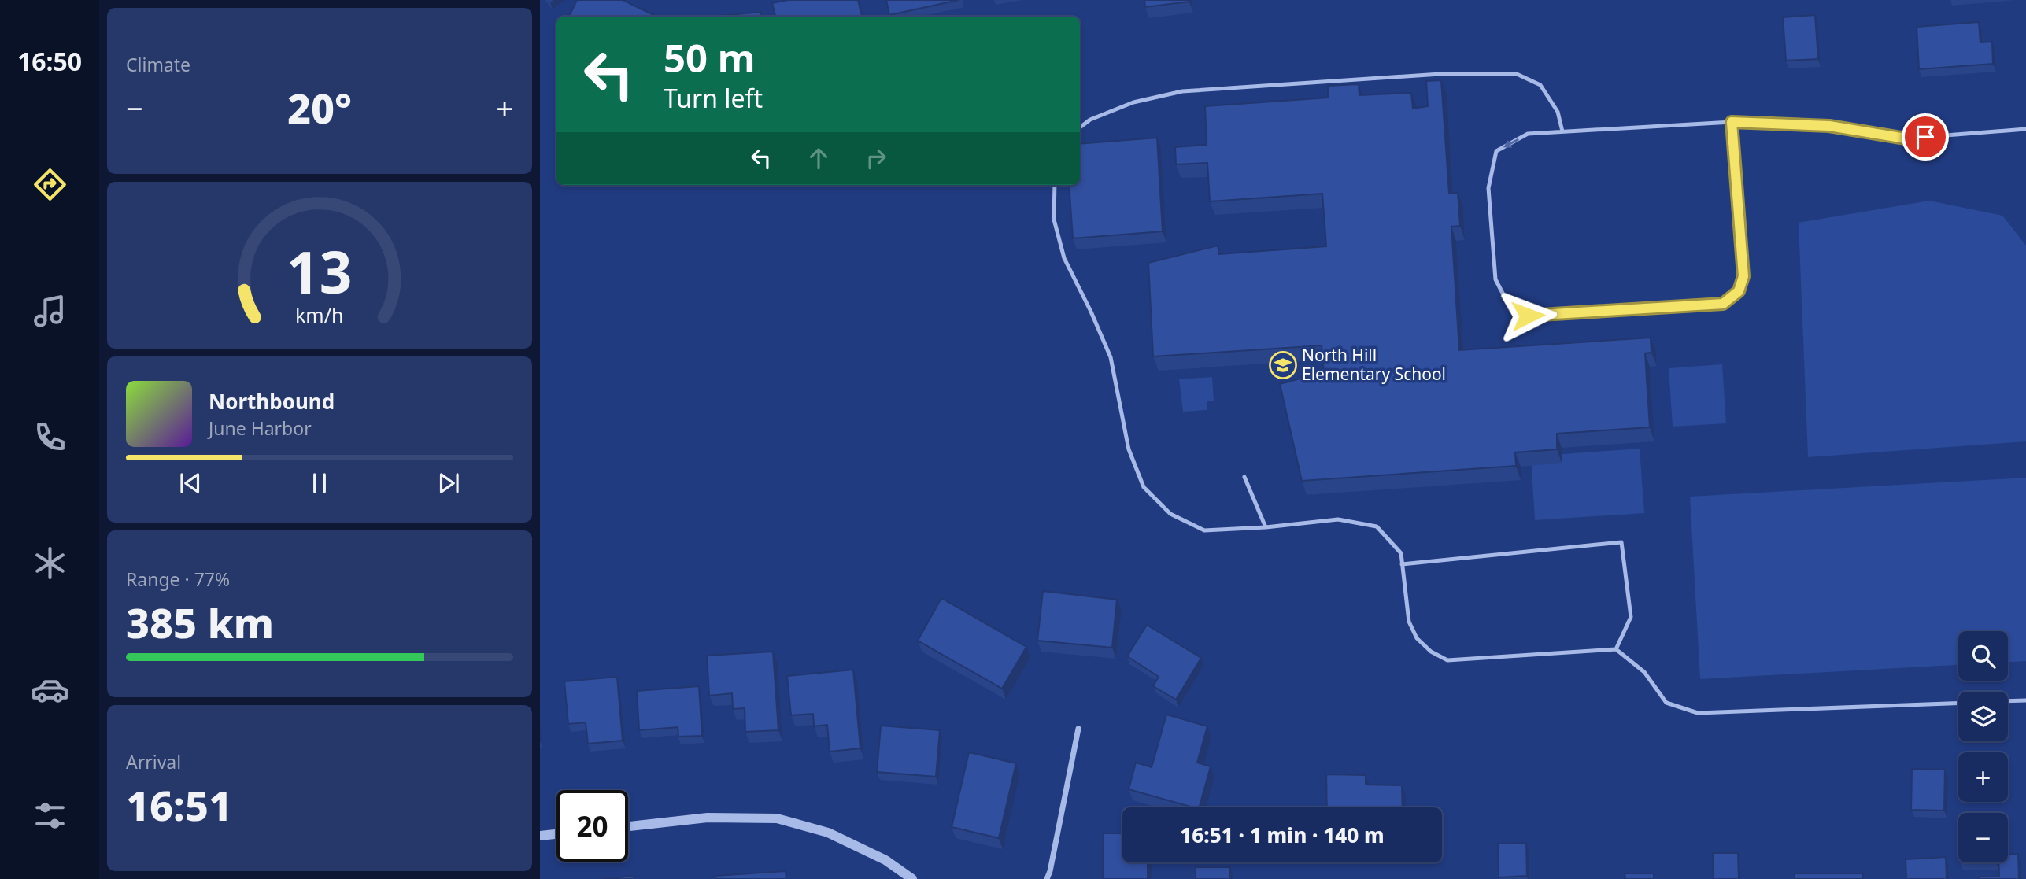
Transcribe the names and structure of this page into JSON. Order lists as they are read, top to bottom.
{
  "places": {
    "school or university": ["North Hill Elementary School"]
  },
  "page": {
    "tabs": "16:50",
    "tile": [
      "Climate",
      ["Range · 77%", "385 km"],
      ["Arrival", "16:51"]
    ],
    "turn": ["50 m", "Turn left"],
    "heat": ["−", "20°", "+"],
    "song": ["Northbound", "June Harbor"],
    "map_buttons": ["+", "−"],
    "limit": "20",
    "trip": "16:51 · 1 min · 140 m",
    "gauge": ["13", "km/h"]
  }
}
